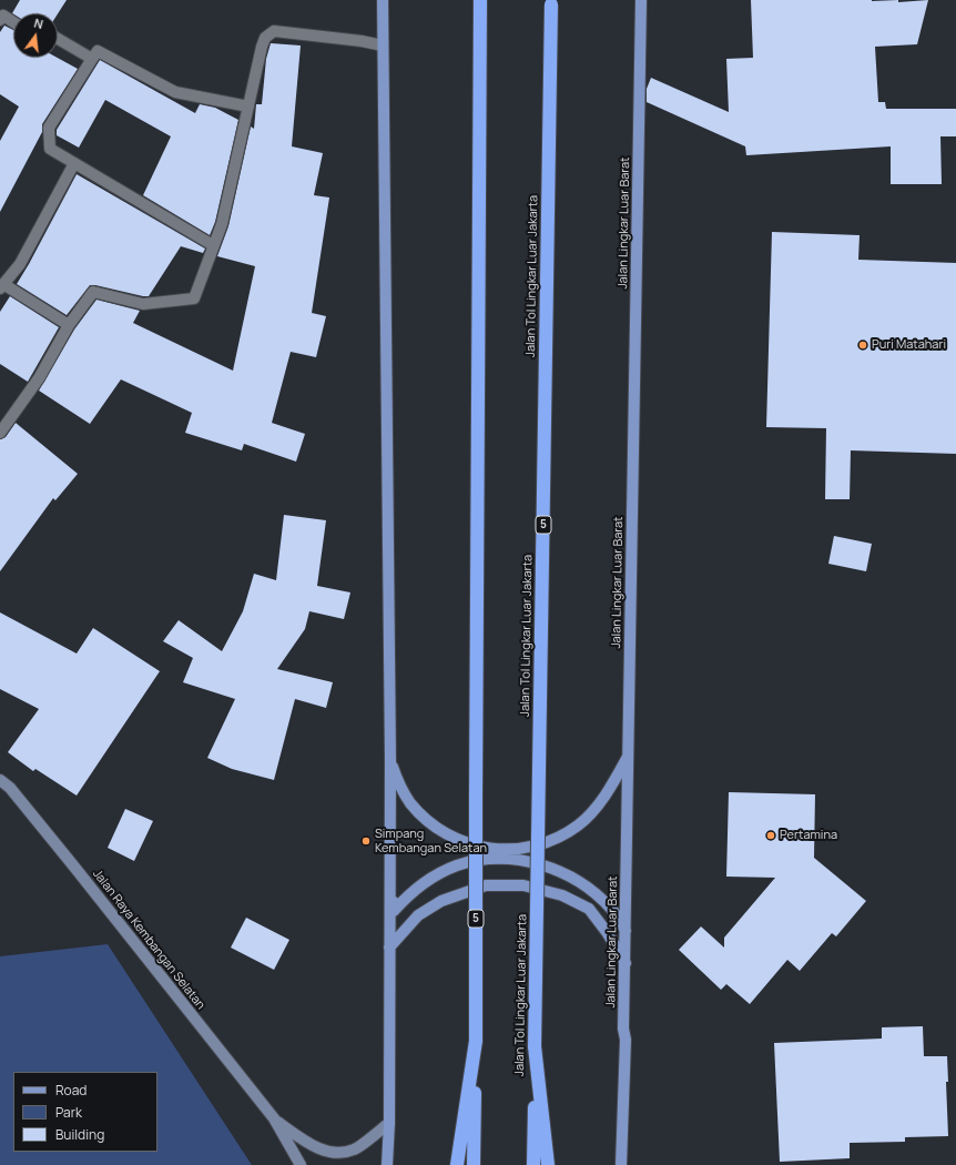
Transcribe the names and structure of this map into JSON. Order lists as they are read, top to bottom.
{
  "streets": {
    "highway": ["Jalan Tol Lingkar Luar Jakarta", "5"],
    "main road": ["Jalan Lingkar Luar Barat", "Jalan Raya Kembangan Selatan"]
  },
  "places": ["Puri Matahari", "Pertamina", "Simpang Kembangan Selatan"],
  "legend": ["Road", "Park", "Building"],
  "north": "top"
}
